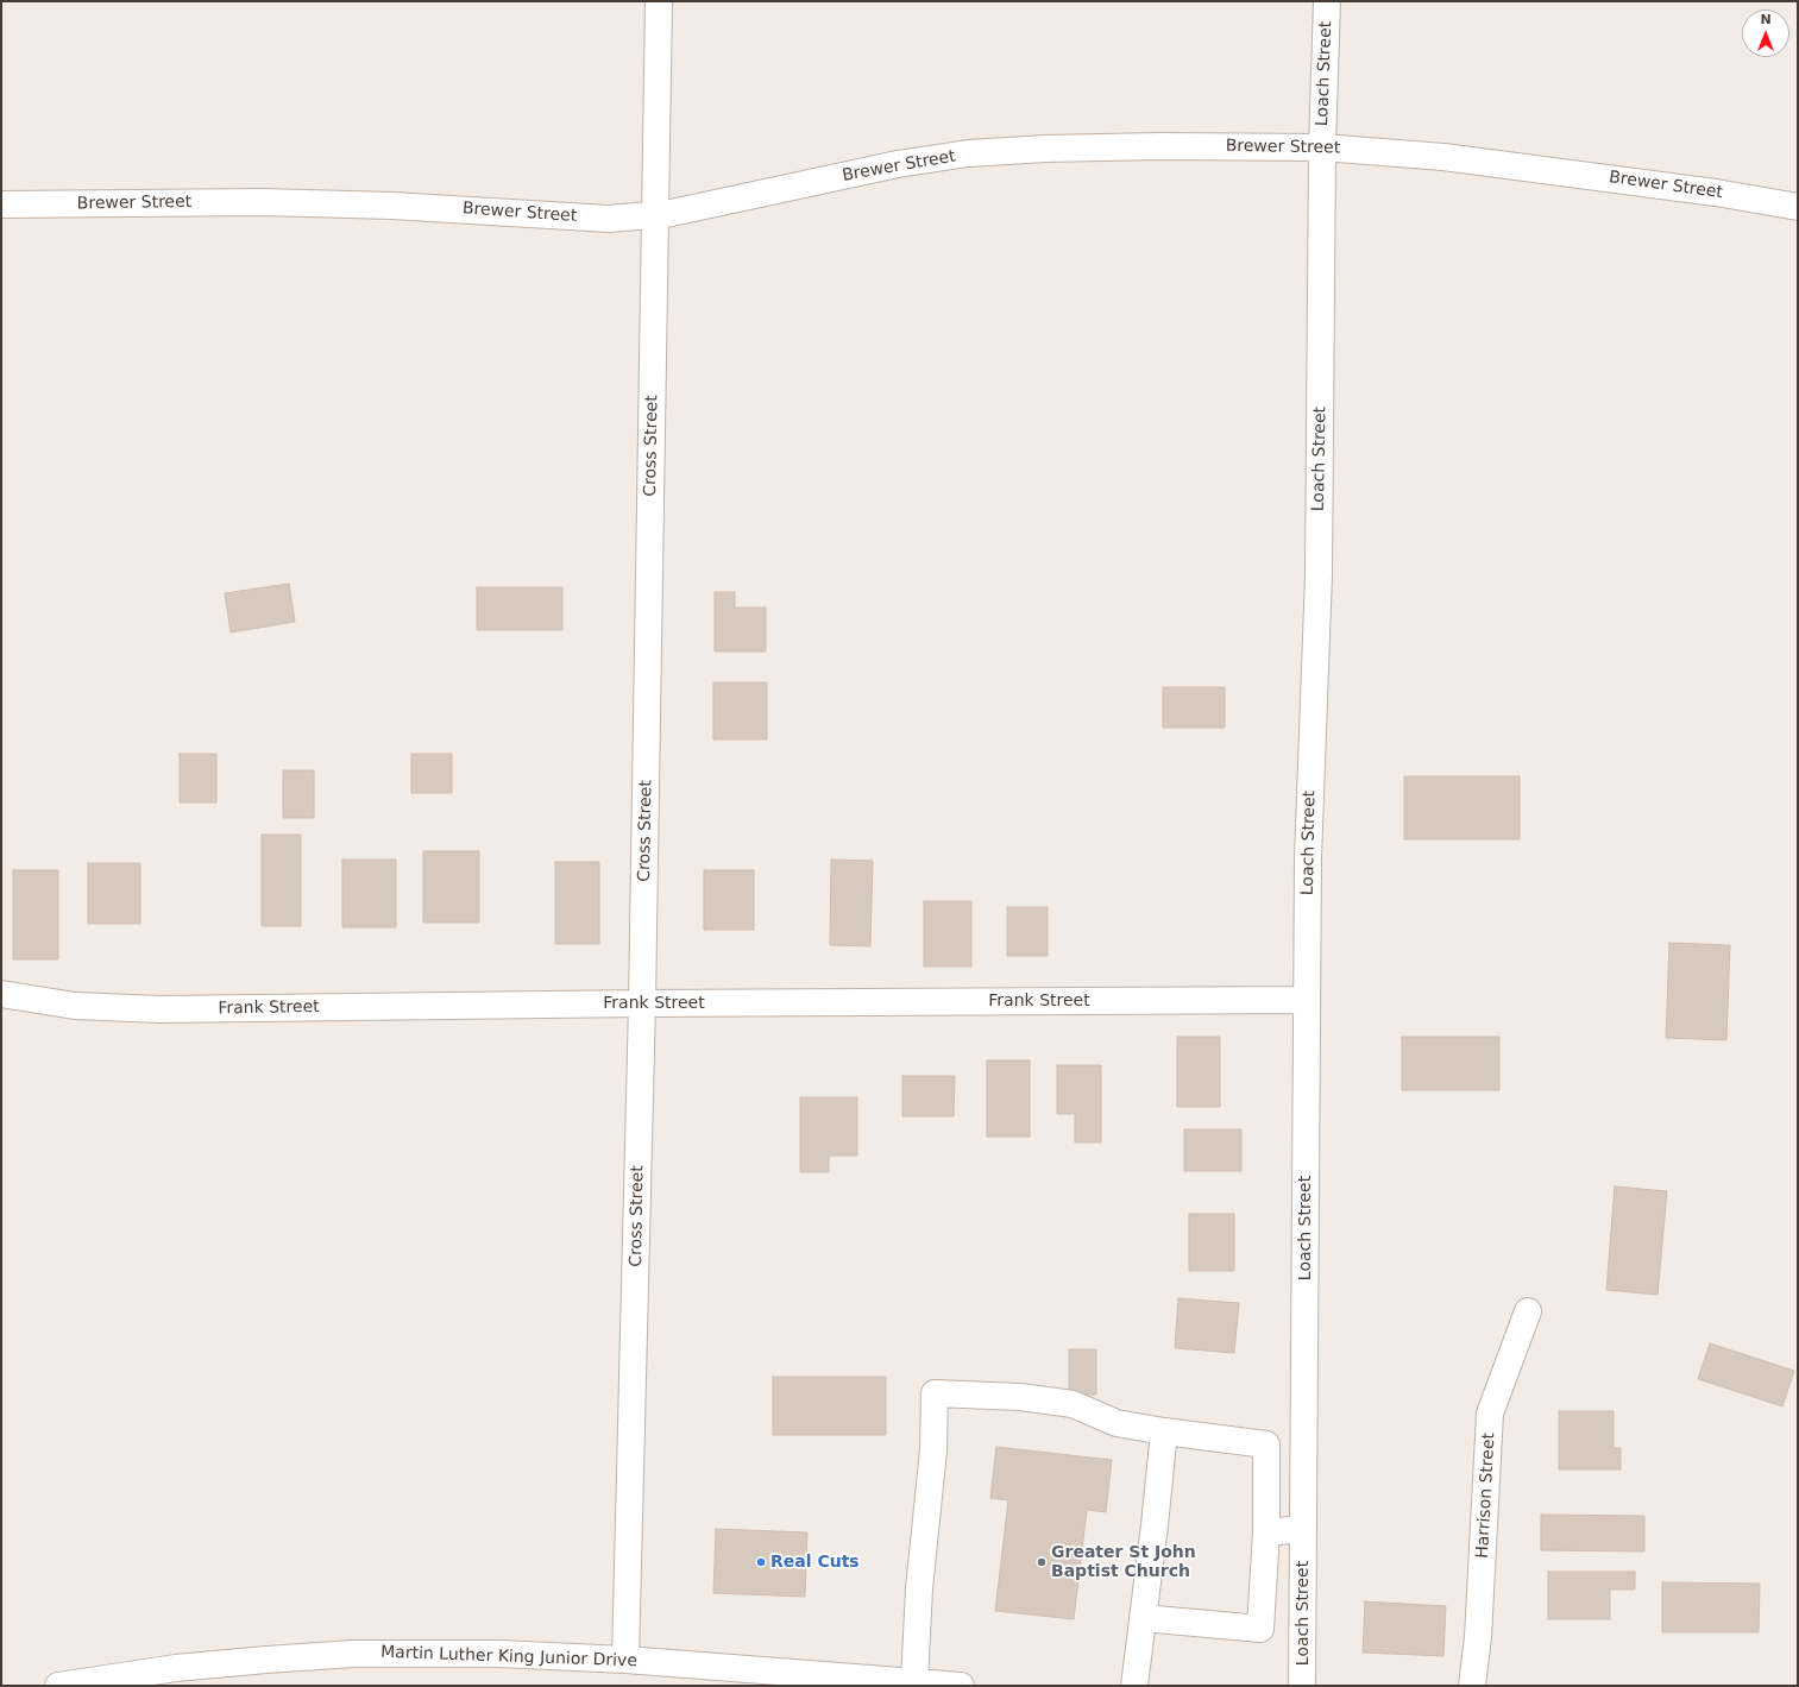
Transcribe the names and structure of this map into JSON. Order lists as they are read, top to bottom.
{
  "streets": {
    "street": [
      "Loach Street",
      "Brewer Street",
      "Cross Street",
      "Frank Street",
      "Harrison Street",
      "Martin Luther King Junior Drive"
    ]
  },
  "crossings": [
    ["Loach Street", "Brewer Street"],
    ["Loach Street", "Frank Street"],
    ["Brewer Street", "Cross Street"],
    ["Cross Street", "Frank Street"],
    ["Cross Street", "Martin Luther King Junior Drive"]
  ],
  "places": ["Real Cuts", "Greater St John Baptist Church"],
  "north": "top"
}
